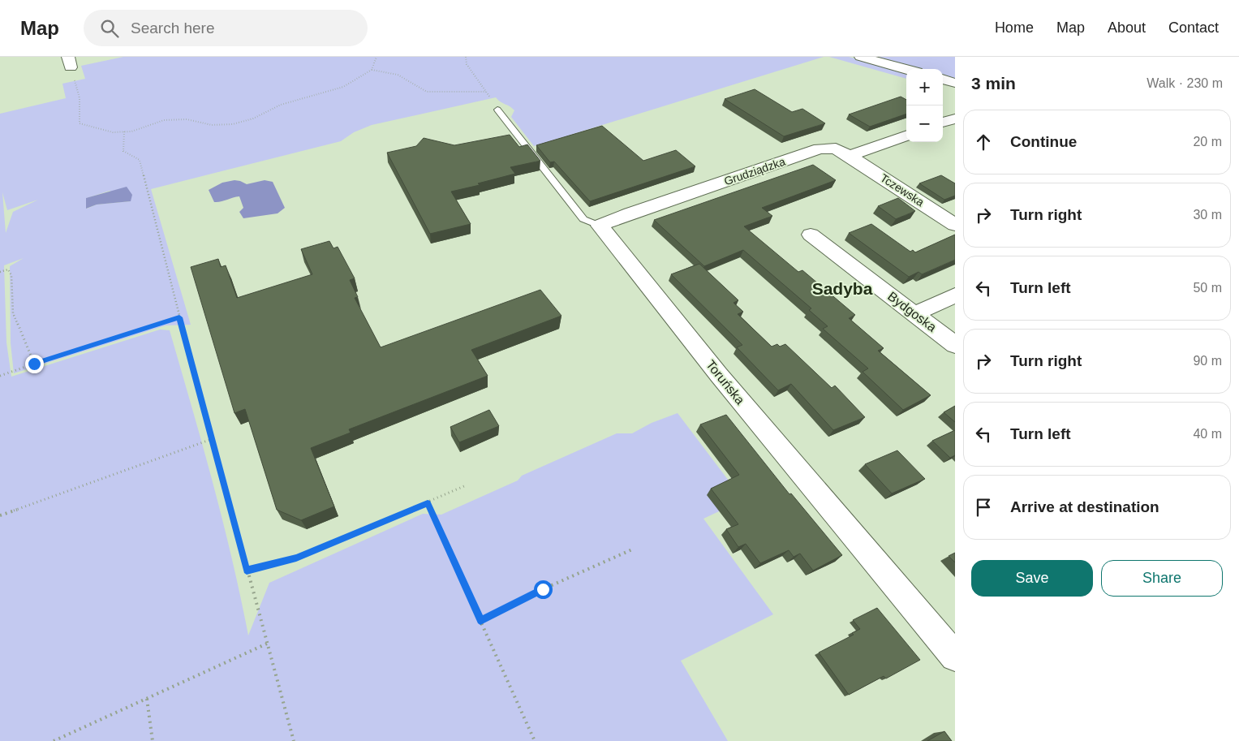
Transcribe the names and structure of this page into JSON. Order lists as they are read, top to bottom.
{
  "streets": {
    "street": [
      "Grudziądzka",
      "Tczewska",
      "Bydgoska",
      "Toruńska"
    ]
  },
  "crossings": [
    ["Grudziądzka", "Tczewska"],
    ["Grudziądzka", "Toruńska"]
  ],
  "districts": ["Sadyba"],
  "page": {
    "header": "Map",
    "search": "Search here",
    "nav": [
      "Home",
      "Map",
      "About",
      "Contact"
    ],
    "heading": ["3 min", "Walk · 230 m"],
    "map_buttons": ["+", "−"],
    "list": [
      ["Continue", "20 m"],
      ["Turn right", "30 m"],
      ["Turn left", "50 m"],
      ["Turn right", "90 m"],
      ["Turn left", "40 m"],
      "Arrive at destination"
    ],
    "buttons": ["Save", "Share"]
  }
}
